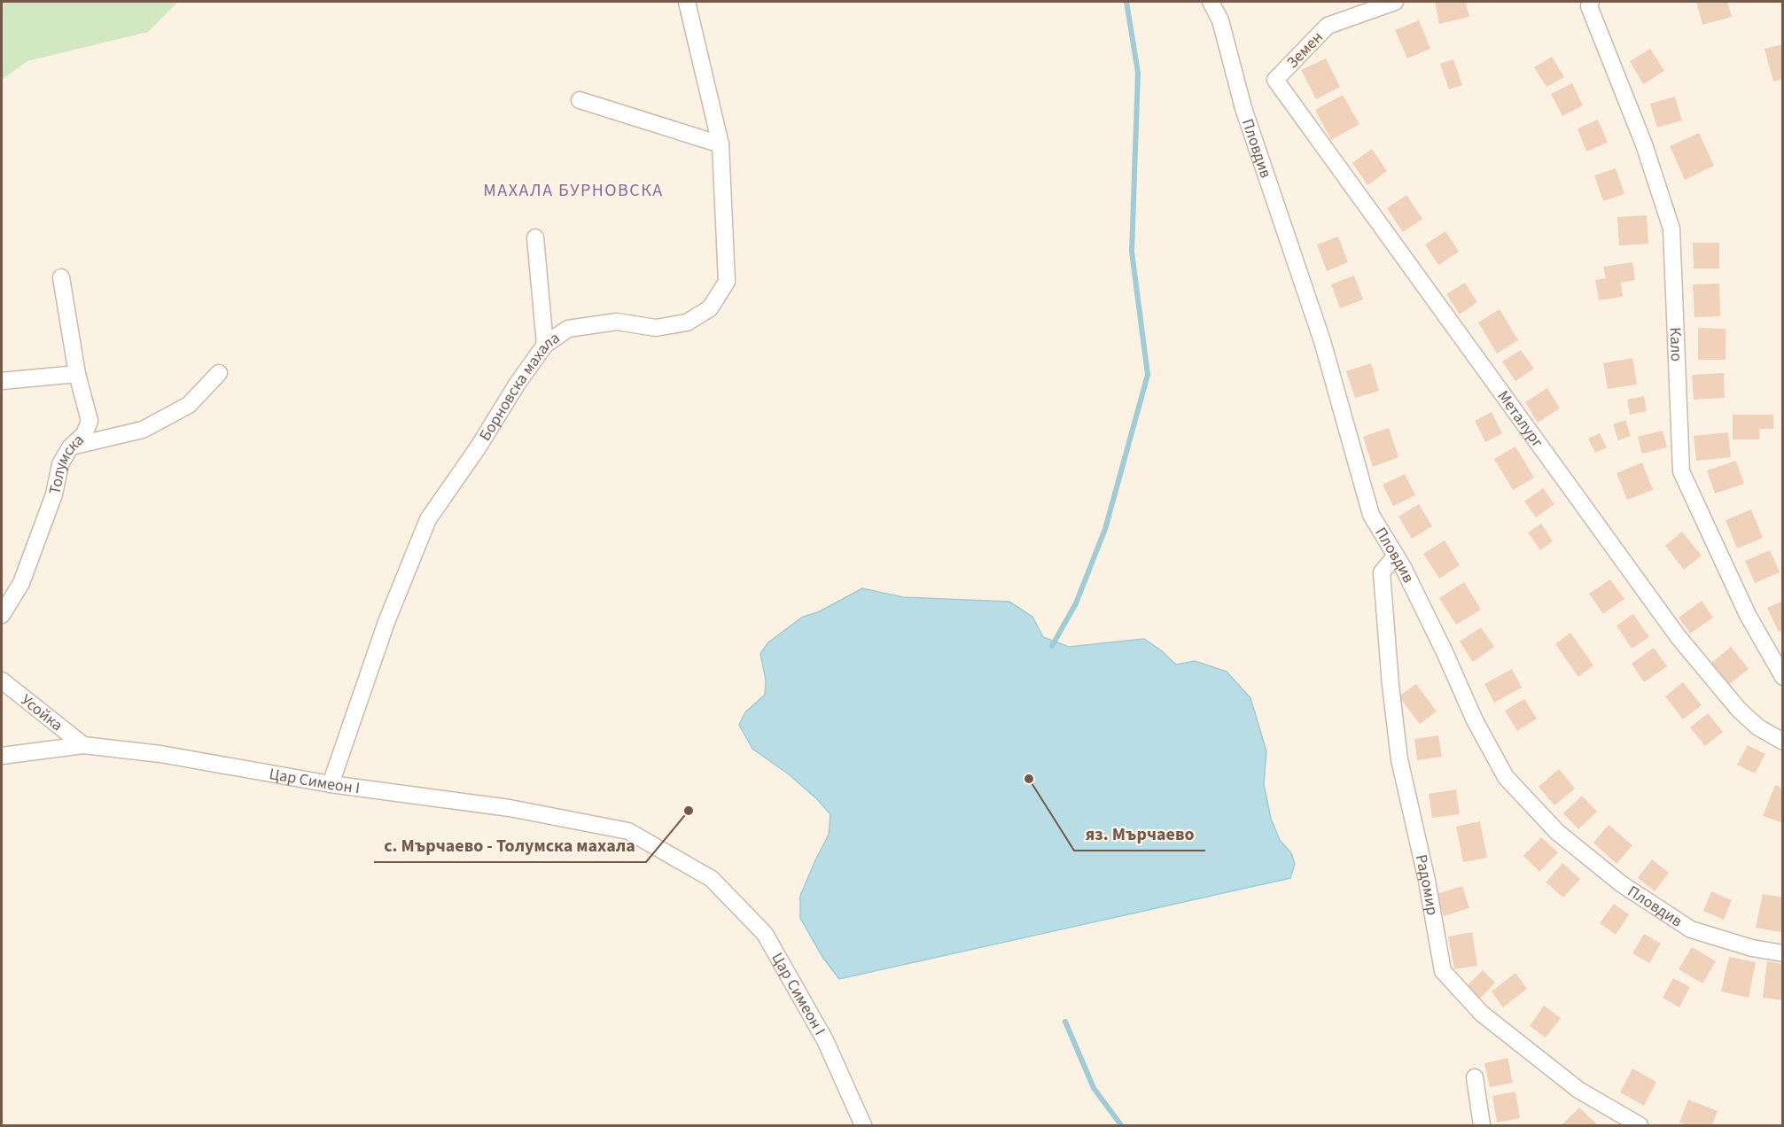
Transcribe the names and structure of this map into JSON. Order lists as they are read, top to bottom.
{
  "streets": {
    "street": [
      "Земен",
      "Пловдив",
      "Кало",
      "Борновска махала",
      "Металург",
      "Толумска",
      "Усойка",
      "Цар Симеон I",
      "Радомир"
    ]
  },
  "crossings": [
    ["Земен", "Металург"],
    ["Пловдив", "Радомир"],
    ["Борновска махала", "Цар Симеон I"],
    ["Усойка", "Цар Симеон I"]
  ],
  "districts": ["МАХАЛА БУРНОВСКА"],
  "places": ["яз. Мърчаево", "с. Мърчаево - Толумска махала"]
}
